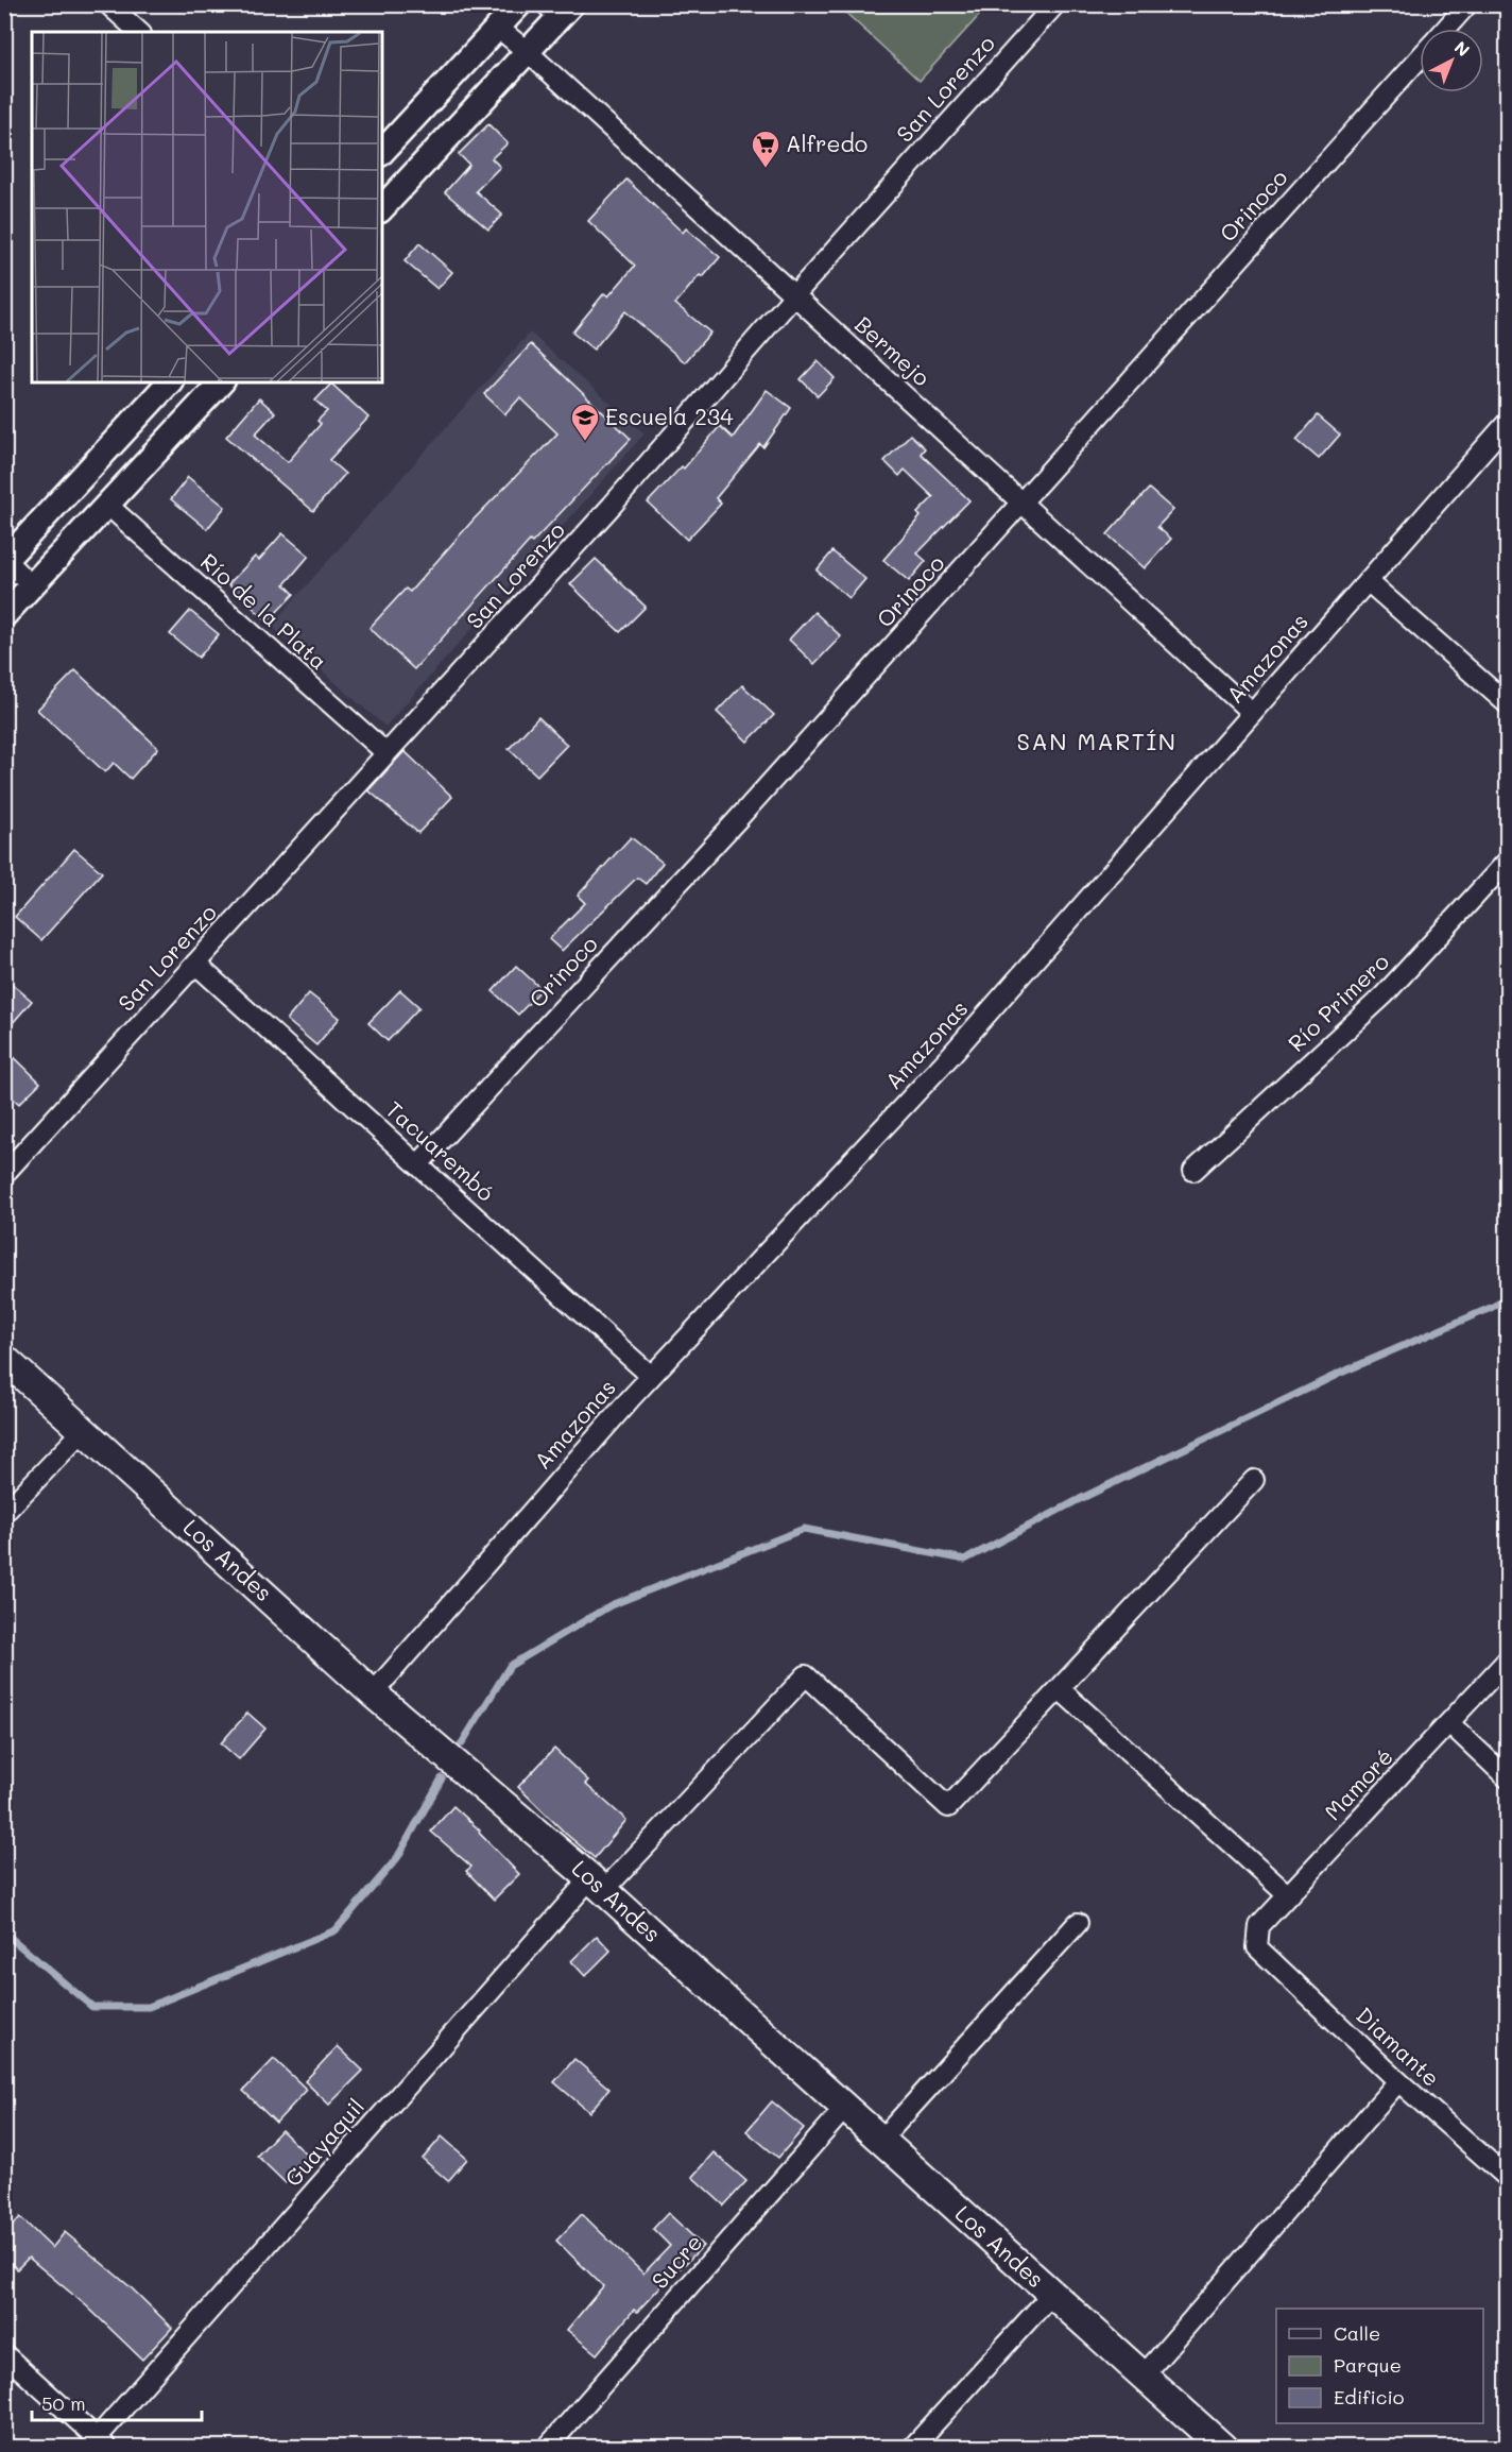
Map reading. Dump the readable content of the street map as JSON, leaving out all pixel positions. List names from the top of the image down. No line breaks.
{"streets":{"main road":["Los Andes"],"street":["San Lorenzo","Orinoco","Bermejo","Río de la Plata","Amazonas","Río Primero","Tacuarembó","Mamoré","Diamante","Guayaquil","Sucre"]},"crossings":[["San Lorenzo","Bermejo"],["San Lorenzo","Río de la Plata"],["San Lorenzo","Tacuarembó"],["Orinoco","Bermejo"],["Orinoco","Tacuarembó"],["Bermejo","Amazonas"],["Amazonas","Tacuarembó"],["Amazonas","Los Andes"],["Los Andes","Guayaquil"],["Los Andes","Sucre"],["Mamoré","Diamante"]],"districts":["SAN MARTÍN"],"places":{"supermarket":["Alfredo"],"school or university":["Escuela 234"]},"legend":["Calle","Parque","Edificio"],"scale_bar":"50 m","north":"top right"}
